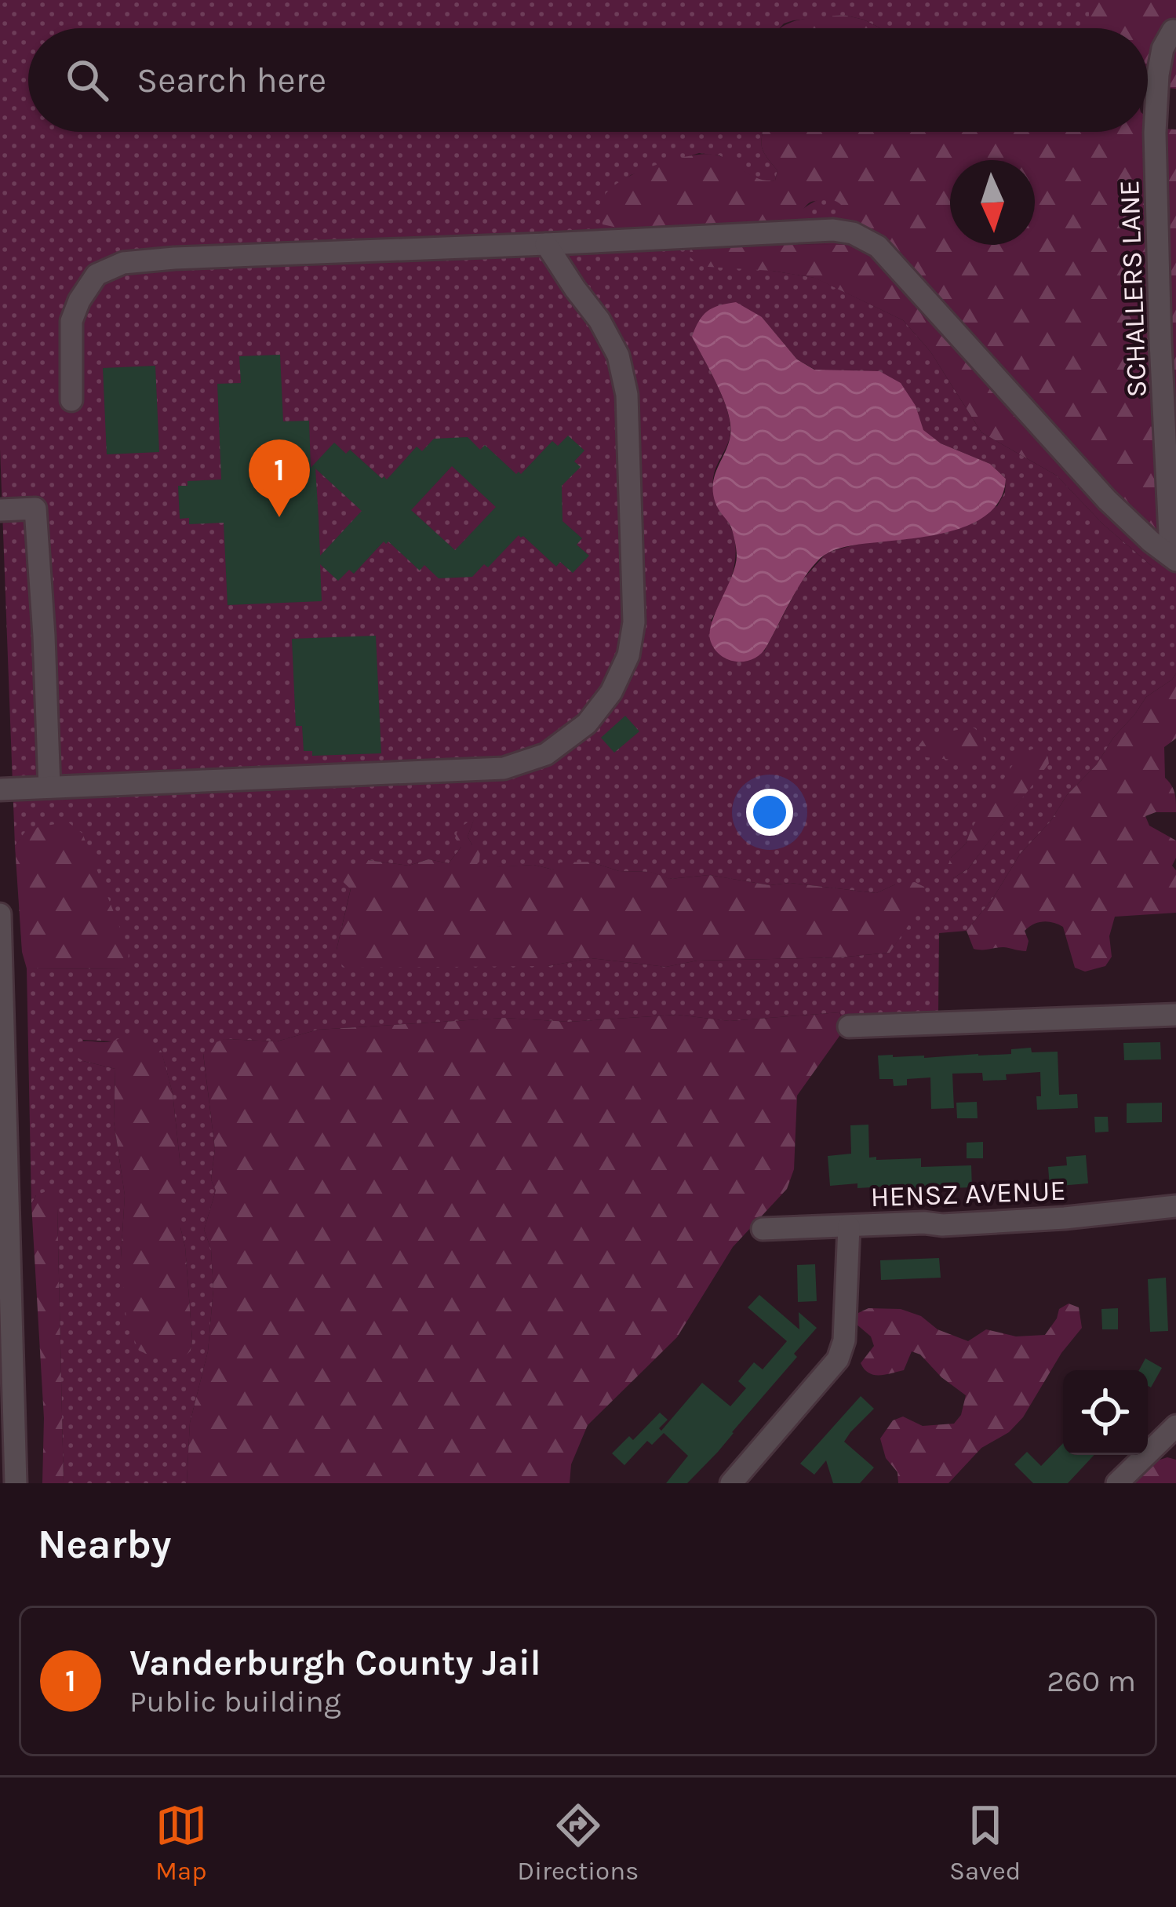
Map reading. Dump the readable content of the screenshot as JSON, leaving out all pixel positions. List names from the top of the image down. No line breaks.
{"streets":{"street":["SCHALLERS LANE","HENSZ AVENUE"]},"north":"bottom","page":{"search":"Search here","pins":"1","heading":"Nearby","list":[{"mark":"1","name":"Vanderburgh County Jail","note":"Public building","value":"260 m"}],"nav":["Map","Directions","Saved"]}}
